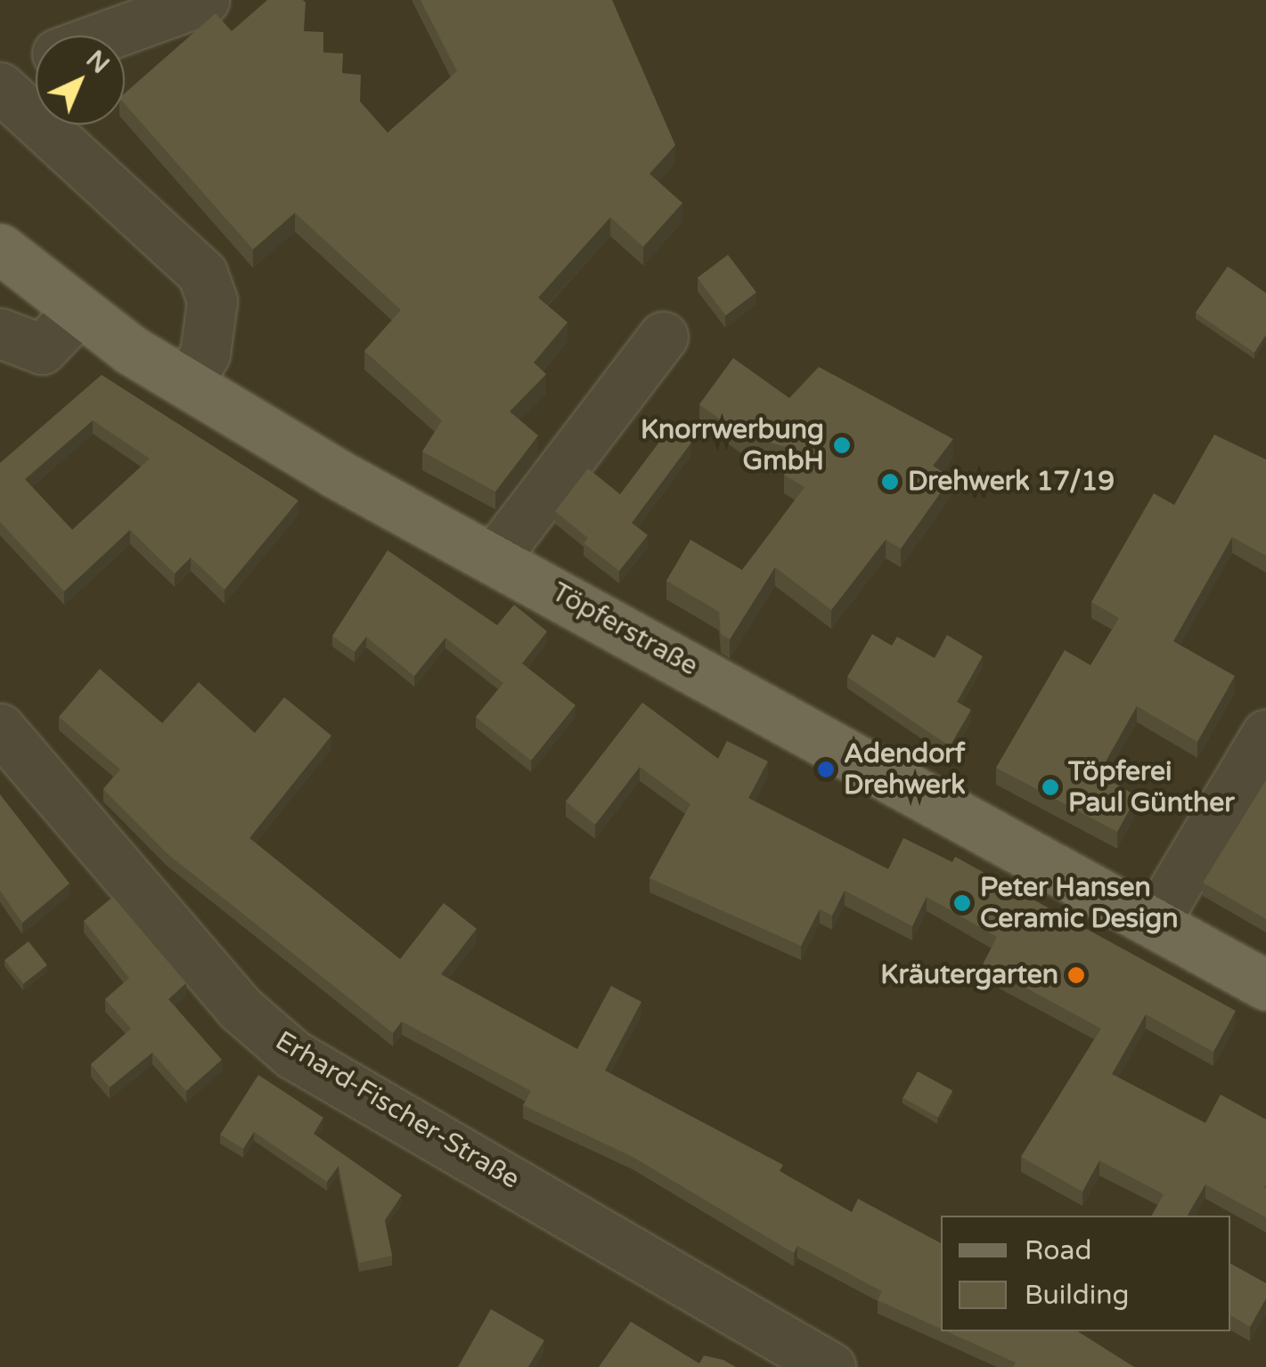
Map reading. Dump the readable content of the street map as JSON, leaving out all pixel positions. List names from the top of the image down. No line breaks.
{"streets":{"main road":["Töpferstraße"],"street":["Erhard-Fischer-Straße"]},"places":["Knorrwerbung GmbH","Drehwerk 17/19","Adendorf Drehwerk","Töpferei Paul Günther","Peter Hansen Ceramic Design","Kräutergarten"],"legend":["Road","Building"],"north":"top right"}
